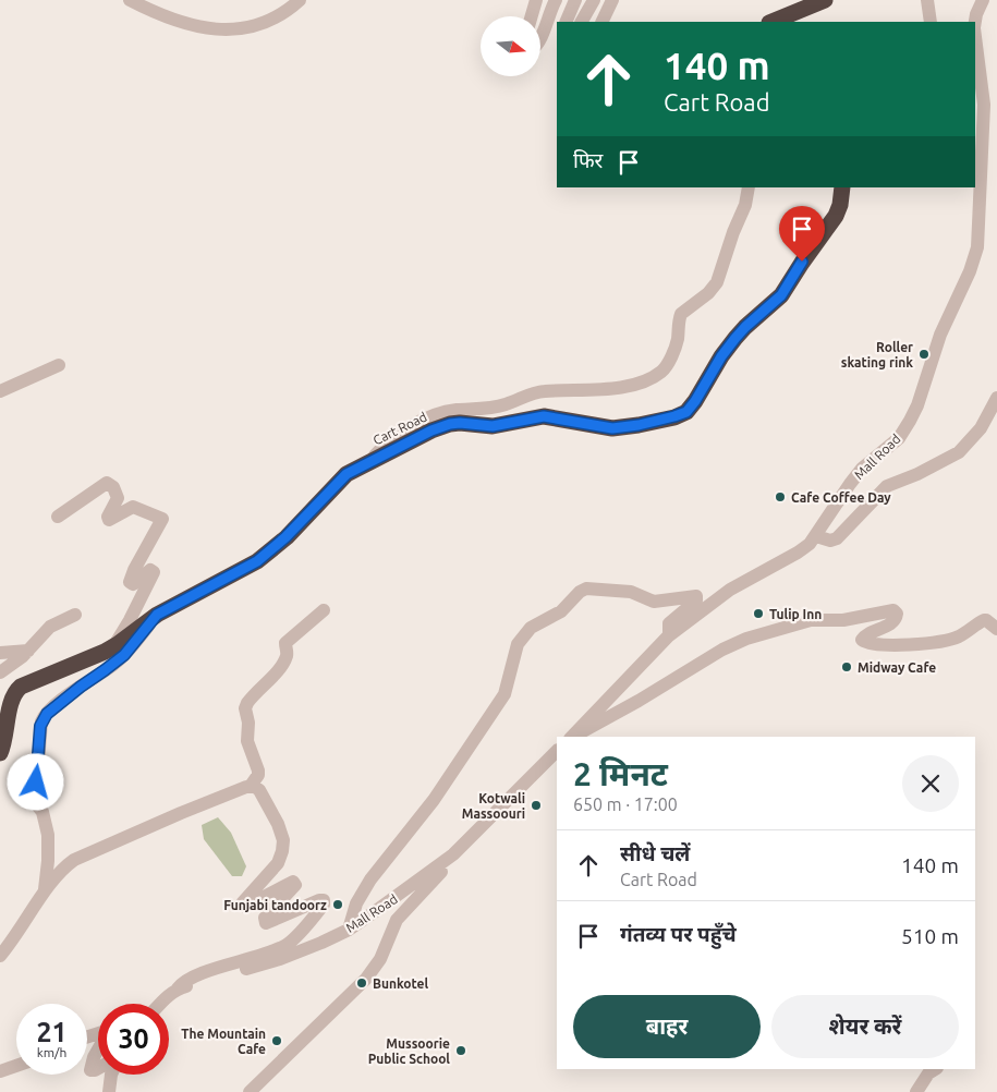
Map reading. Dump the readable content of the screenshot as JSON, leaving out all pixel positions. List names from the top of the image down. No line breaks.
{"streets":{"highway":["Cart Road"],"street":["Mall Road"]},"places":["Roller skating rink","Cafe Coffee Day","Tulip Inn","Midway Cafe","Kotwali Massoouri","Funjabi tandoorz","Bunkotel","The Mountain Cafe","Mussoorie Public School"],"north":"right","page":{"turn":["140 m","Cart Road"],"then":"फिर","heading":["2 मिनट","650 m · 17:00"],"list":[{"name":"सीधे चलें","note":"Cart Road","value":"140 m"},{"name":"गंतव्य पर पहुँचे","value":"510 m"}],"buttons":["बाहर","शेयर करें"],"speed":"21 km/h","limit":"30"}}
